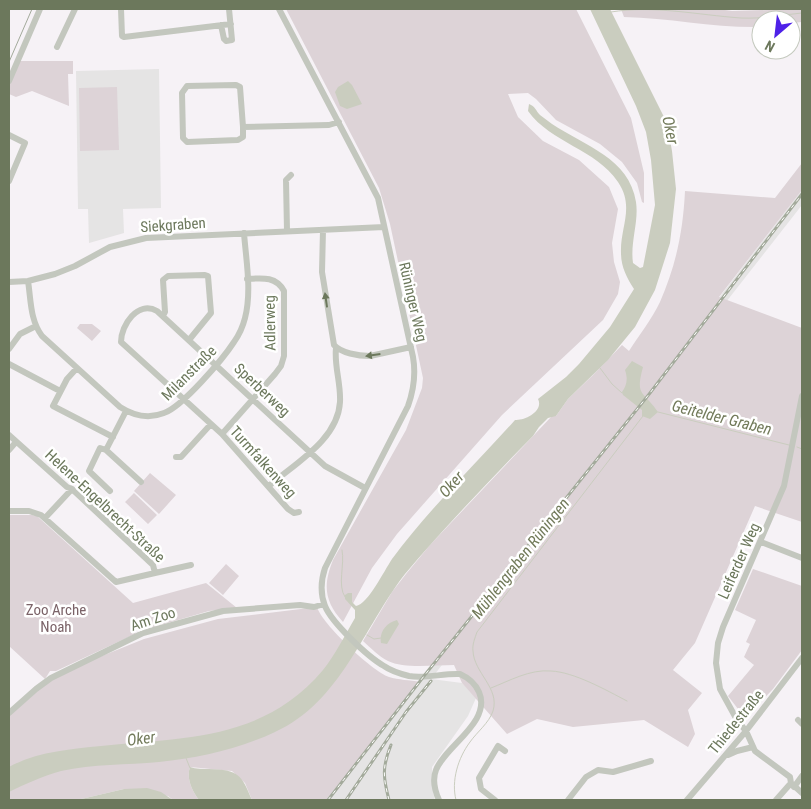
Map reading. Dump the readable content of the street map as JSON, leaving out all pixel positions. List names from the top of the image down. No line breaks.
{"streets":{"street":["Siekgraben","Rüninger Weg","Adlerweg","Milanstraße","Sperberweg","Turmfalkenweg","Helene-Engelbrecht-Straße","Leiferder Weg","Am Zoo","Thiedestraße"]},"crossings":[["Siekgraben","Rüninger Weg"],["Siekgraben","Milanstraße"],["Rüninger Weg","Sperberweg"],["Rüninger Weg","Am Zoo"],["Adlerweg","Milanstraße"],["Adlerweg","Sperberweg"],["Adlerweg","Turmfalkenweg"],["Milanstraße","Sperberweg"],["Milanstraße","Turmfalkenweg"],["Sperberweg","Turmfalkenweg"],["Leiferder Weg","Thiedestraße"]],"water":["Oker","Geitelder Graben","Mühlengraben Rüningen"],"parks":["Zoo Arche Noah"],"north":"bottom left"}
